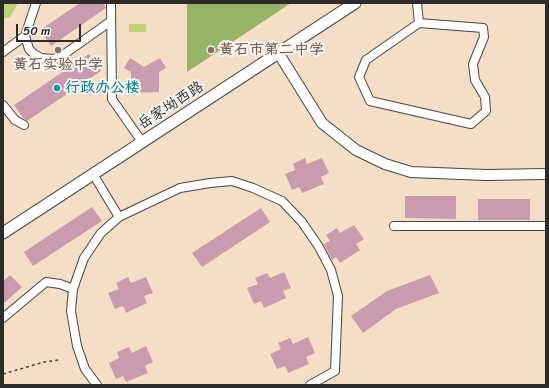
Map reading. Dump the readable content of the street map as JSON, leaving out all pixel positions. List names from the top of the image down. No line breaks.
{"streets":{"main road":["岳家坳西路"]},"places":["黄石实验中学","黄石市第二中学","行政办公楼"],"scale_bar":"50 m"}
